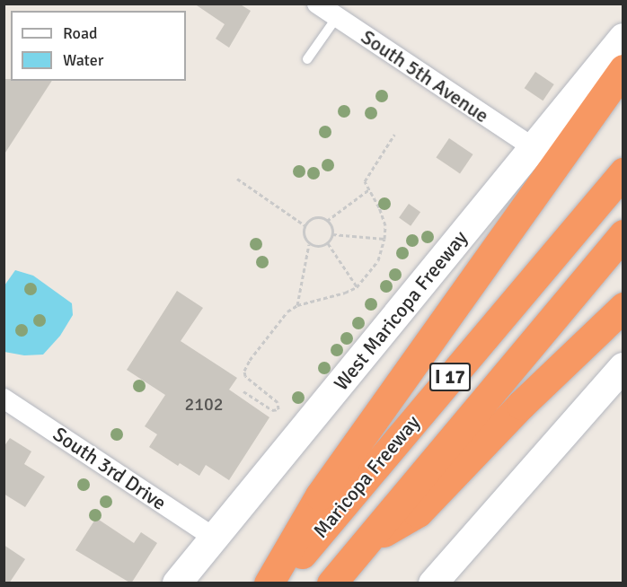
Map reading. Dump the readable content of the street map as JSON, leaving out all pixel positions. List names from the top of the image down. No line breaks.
{"streets":{"highway":["I 17","Maricopa Freeway"],"main road":["West Maricopa Freeway"],"street":["South 5th Avenue","South 3rd Drive"]},"crossings":[["South 5th Avenue","West Maricopa Freeway"],["West Maricopa Freeway","South 3rd Drive"]],"house_numbers":["2102"],"legend":["Road","Water"]}
